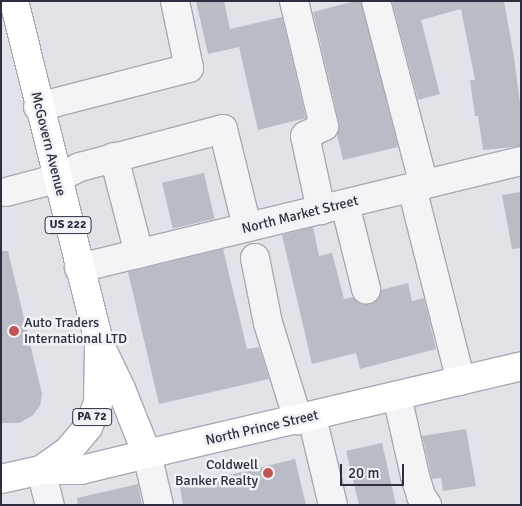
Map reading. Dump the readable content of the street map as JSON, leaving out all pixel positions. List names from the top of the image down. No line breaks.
{"streets":{"main road":["McGovern Avenue","US 222","PA 72","North Prince Street"],"street":["North Market Street"]},"crossings":[["McGovern Avenue","North Market Street"],["McGovern Avenue","PA 72"],["McGovern Avenue","North Prince Street"],["PA 72","North Prince Street"]],"places":["Auto Traders International LTD","Coldwell Banker Realty"],"scale_bar":"20 m"}
